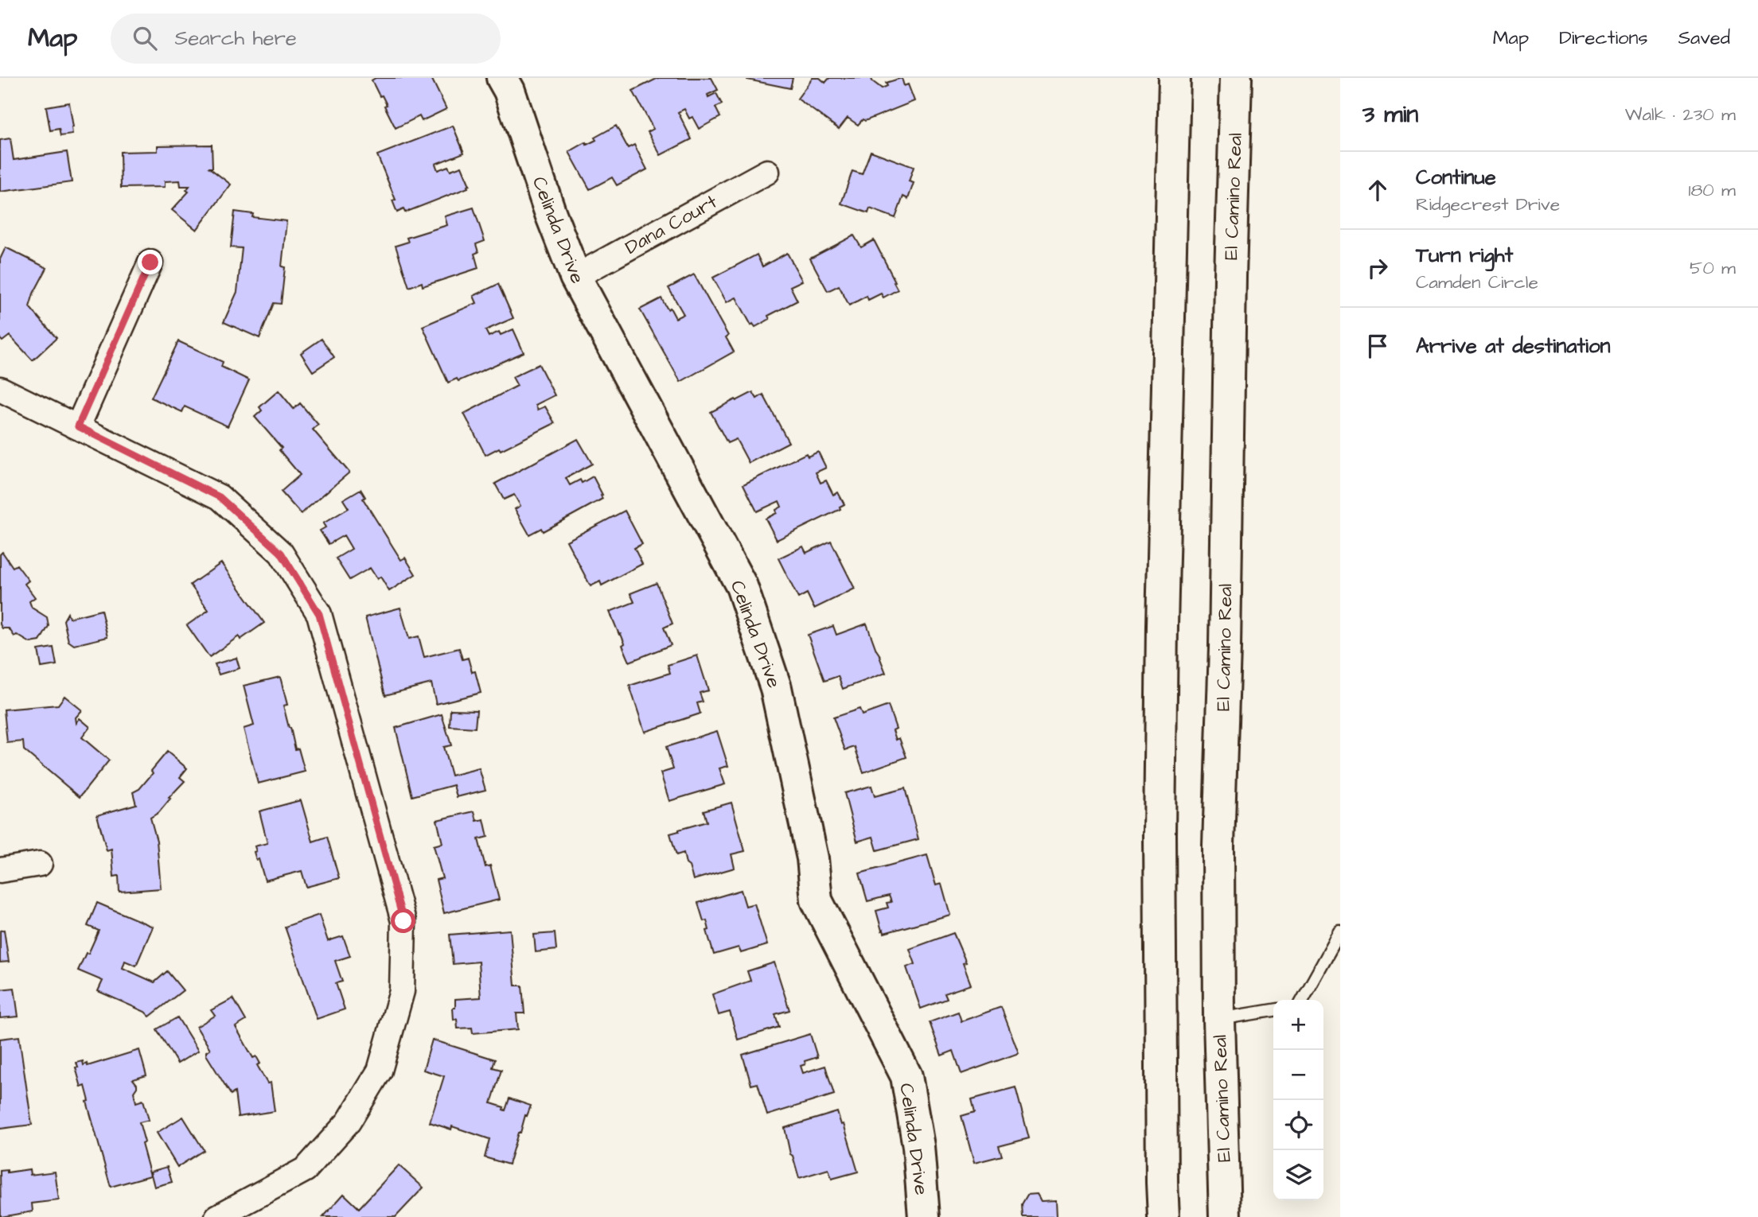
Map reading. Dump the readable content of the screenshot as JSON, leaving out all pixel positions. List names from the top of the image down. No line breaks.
{"streets":{"main road":["El Camino Real","Celinda Drive"],"street":["Dana Court"]},"crossings":[["Dana Court","Celinda Drive"]],"page":{"header":"Map","search":"Search here","nav":["Map","Directions","Saved"],"heading":["3 min","Walk · 230 m"],"list":[["Continue","Ridgecrest Drive","180 m"],["Turn right","Camden Circle","50 m"],"Arrive at destination"],"map_buttons":["+","−"]}}
